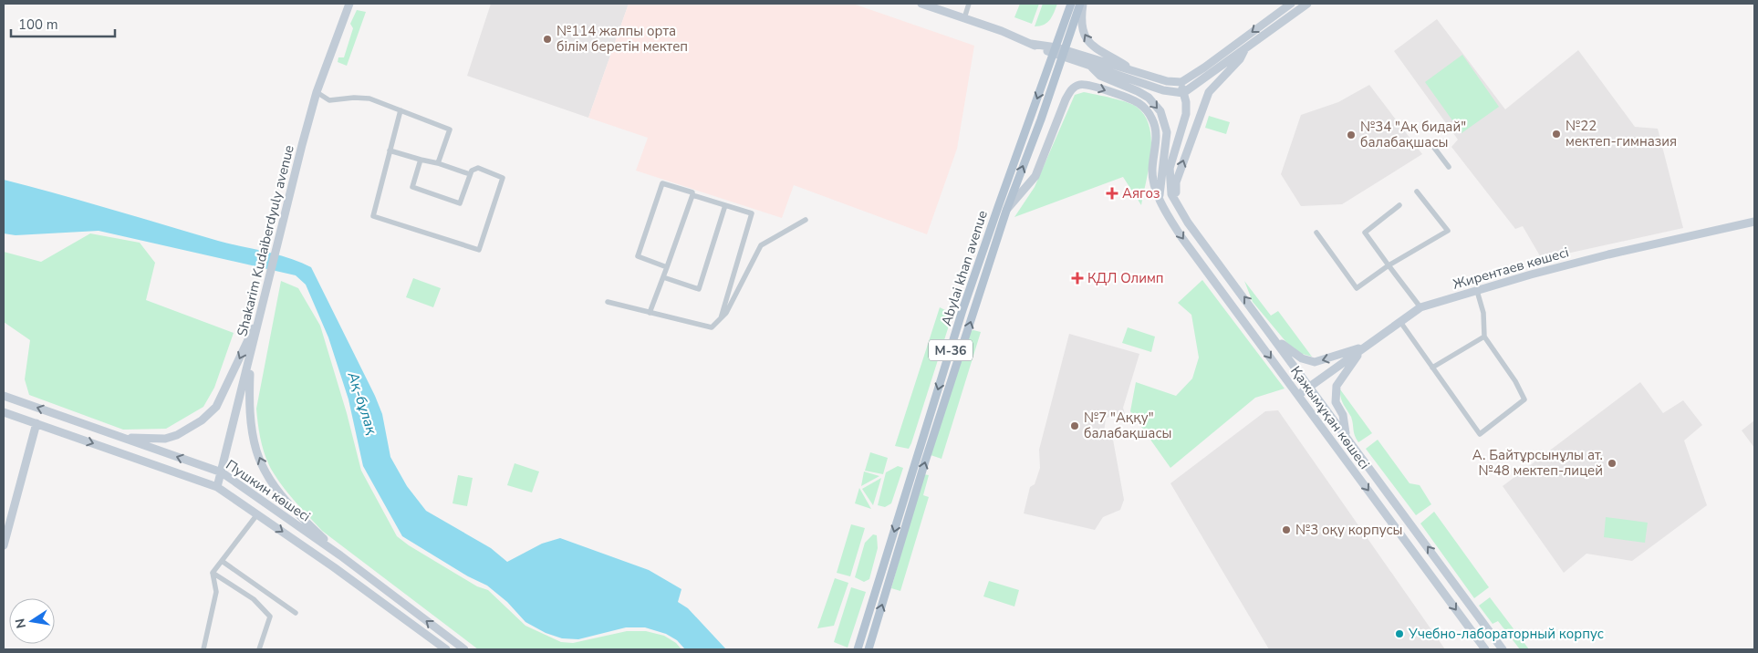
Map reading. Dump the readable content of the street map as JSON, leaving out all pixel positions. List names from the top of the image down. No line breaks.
{"streets":{"main road":["Shakarim Kudaiberdyuly avenue","Abylai khan avenue","Жирентаев көшесі","M-36","Қажымұқан көшесі","Пушкин көшесі"]},"crossings":[["Shakarim Kudaiberdyuly avenue","Пушкин көшесі"],["Abylai khan avenue","Қажымұқан көшесі"],["Жирентаев көшесі","Қажымұқан көшесі"]],"water":["Ақ-бұлақ"],"places":{"other":["№114 жалпы орта білім беретін мектеп","№22 мектеп-гимназия","№34 \"Ақ бидай\" балабақшасы","№7 \"Аққу\" балабақшасы","А. Байтұрсынұлы ат. №48 мектеп-лицей","№3 оқу корпусы","Учебно-лабораторный корпус"],"health":["Аягоз","КДЛ Олимп"]},"scale_bar":"100 m","north":"left"}
